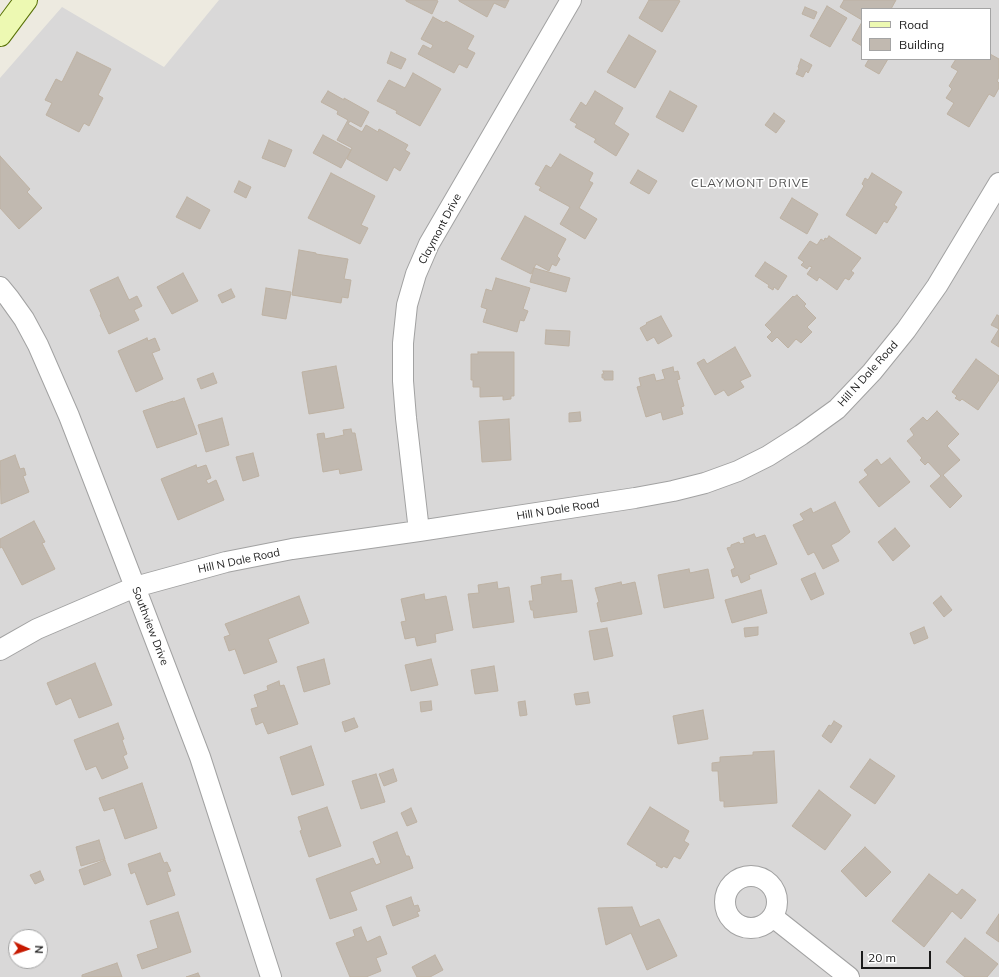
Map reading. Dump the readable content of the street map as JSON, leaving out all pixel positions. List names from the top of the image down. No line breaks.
{"streets":{"street":["Claymont Drive","Hill N Dale Road","Southview Drive"]},"crossings":[["Claymont Drive","Hill N Dale Road"],["Hill N Dale Road","Southview Drive"]],"districts":["CLAYMONT DRIVE"],"legend":["Road","Building"],"scale_bar":"20 m","north":"right"}
